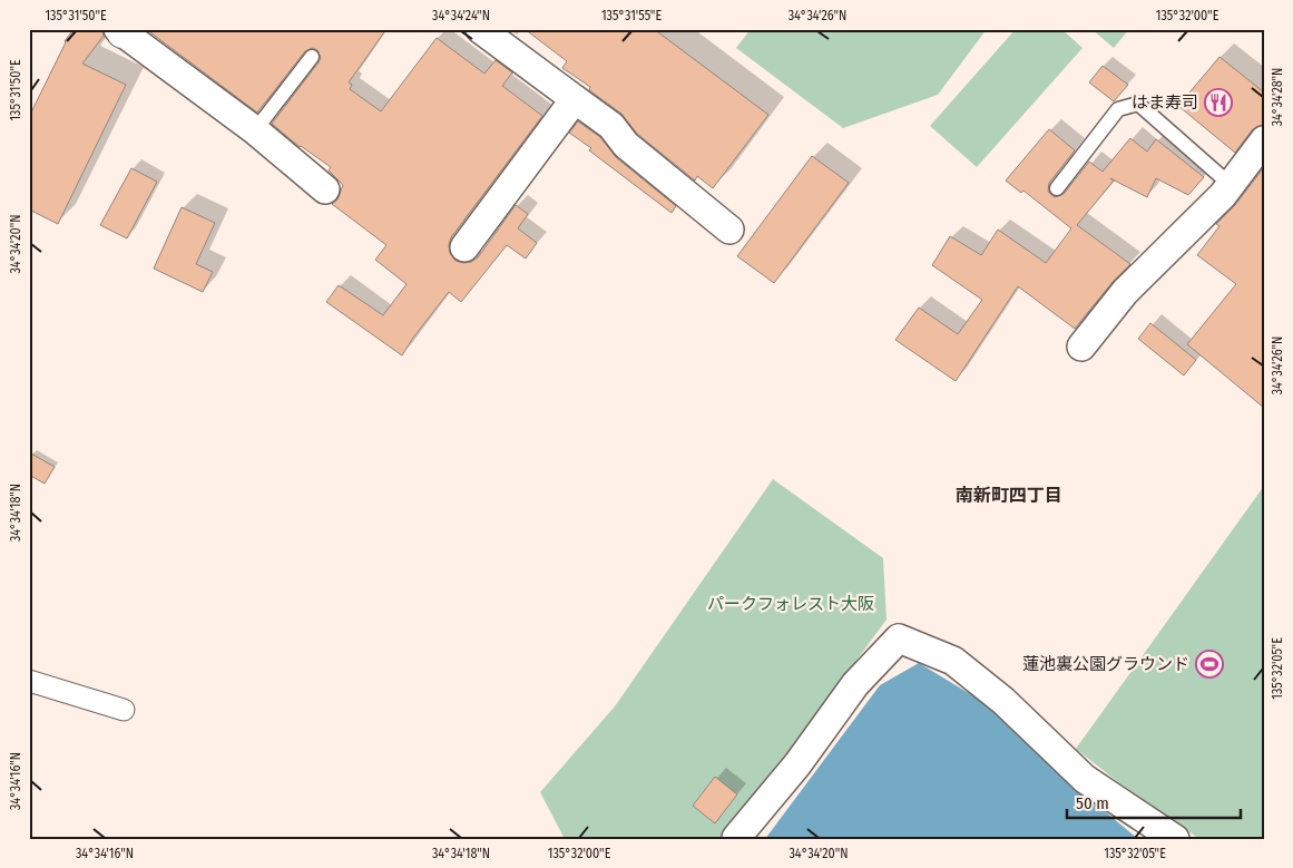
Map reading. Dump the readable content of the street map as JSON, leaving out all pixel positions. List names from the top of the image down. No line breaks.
{"districts":["南新町四丁目"],"parks":["パークフォレスト大阪"],"places":{"restaurant":["はま寿司"],"sports":["蓮池裏公園グラウンド"]},"scale_bar":"50 m","coordinates":["135°31'50\"E","34°34'24\"N","135°31'55\"E","34°34'26\"N","135°32'00\"E","34°34'28\"N","34°34'20\"N","34°34'18\"N","135°32'05\"E","34°34'16\"N"]}
